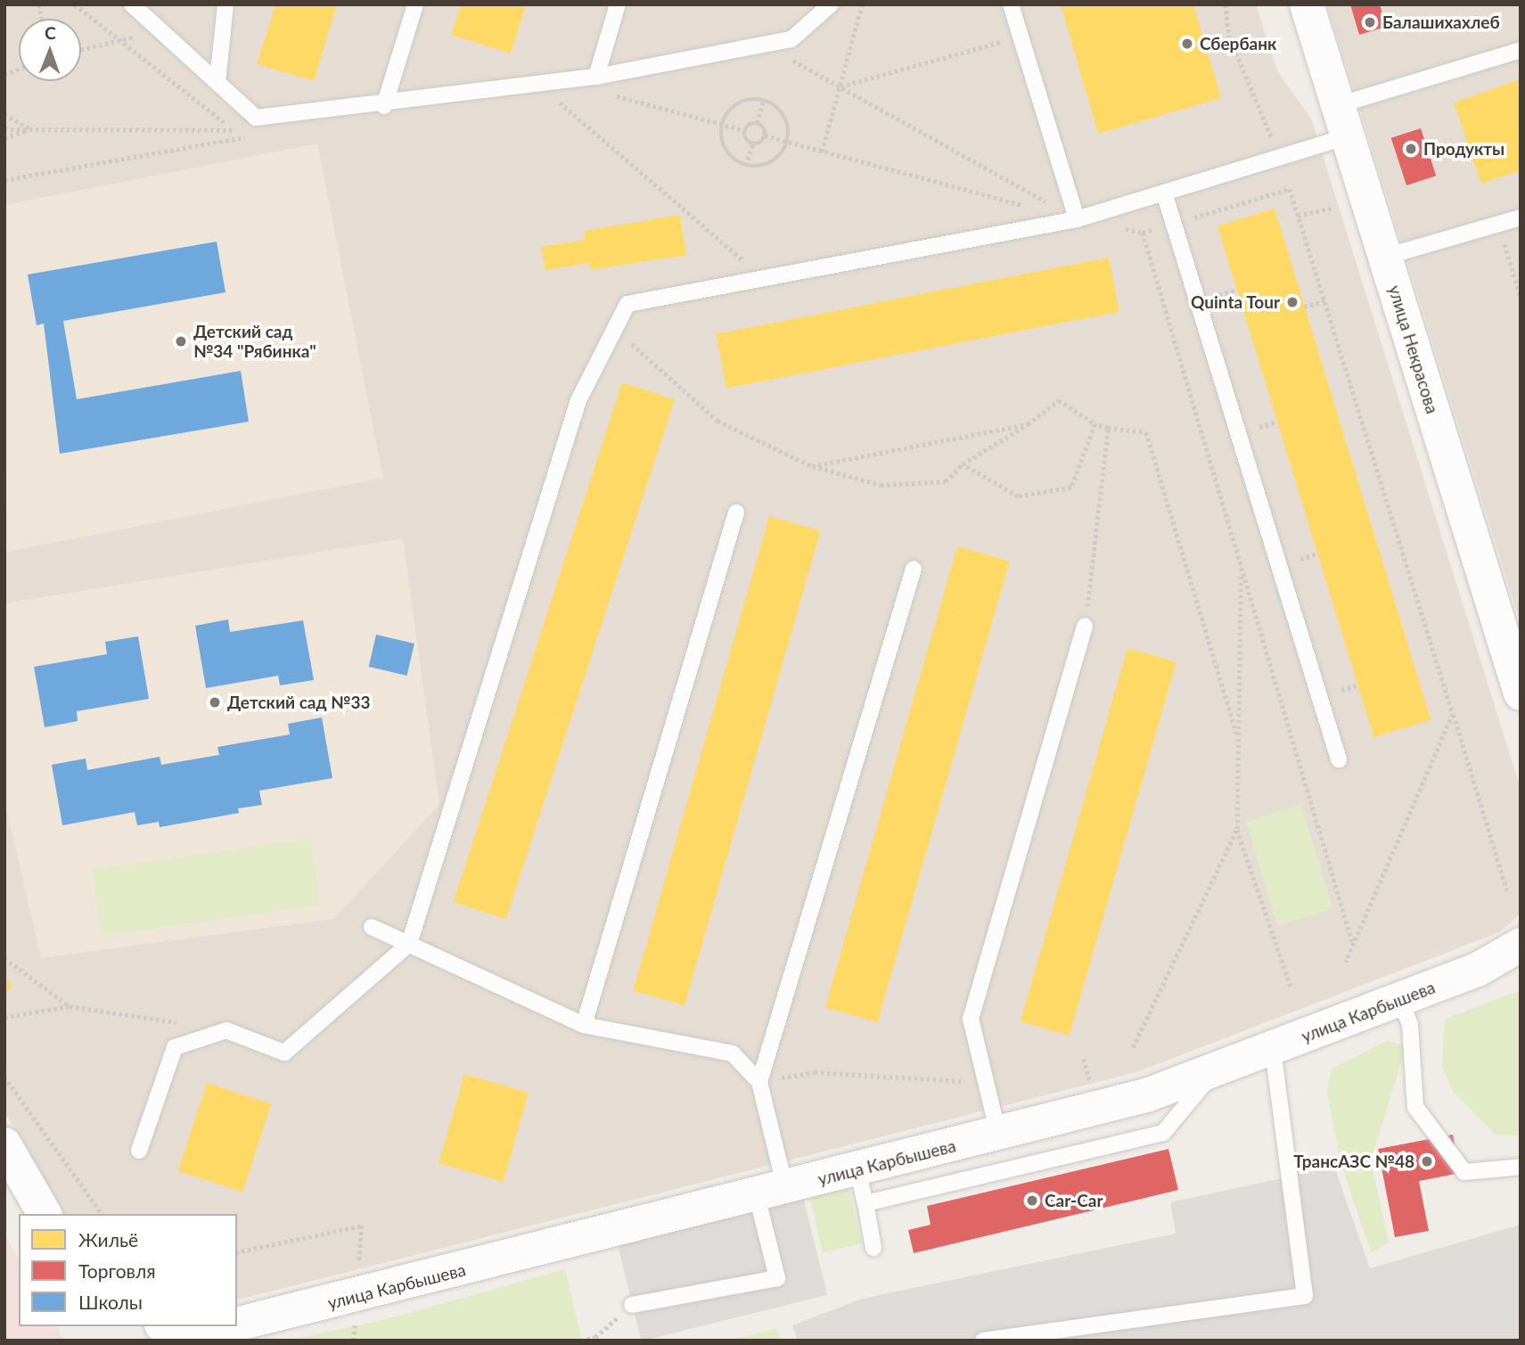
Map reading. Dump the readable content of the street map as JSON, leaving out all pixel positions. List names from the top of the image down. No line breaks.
{"streets":{"street":["улица Некрасова","улица Карбышева"]},"places":["Балашихахлеб","Сбербанк","Продукты","Quinta Tour","Детский сад №34 \"Рябинка\"","Детский сад №33","ТрансАЗС №48","Car-Car"],"legend":["Жильё","Торговля","Школы"],"north":"top"}
